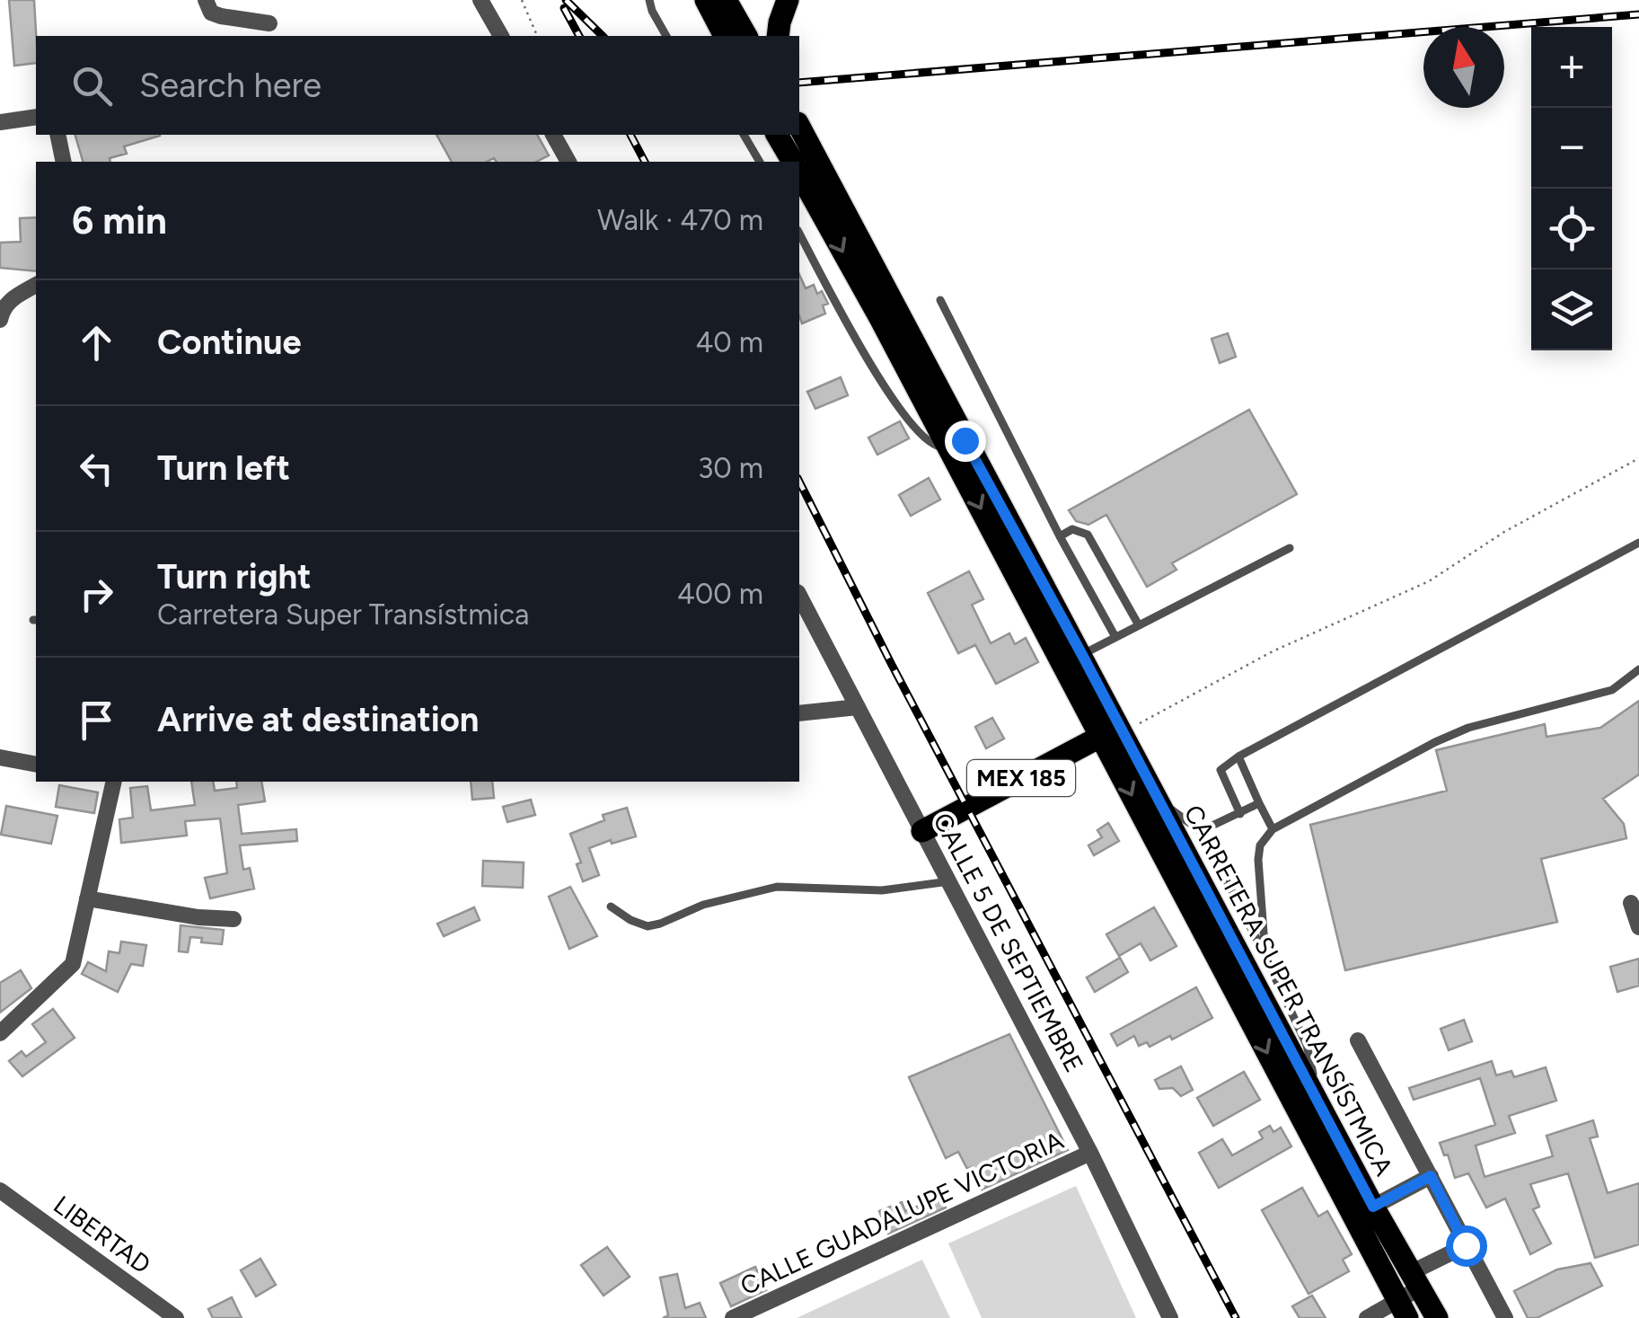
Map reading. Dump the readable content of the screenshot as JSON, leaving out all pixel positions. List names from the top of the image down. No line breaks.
{"streets":{"main road":["MEX 185","CARRETERA SUPER TRANSÍSTMICA"],"street":["CALLE 5 DE SEPTIEMBRE","CALLE GUADALUPE VICTORIA","LIBERTAD"]},"crossings":[["MEX 185","CALLE 5 DE SEPTIEMBRE"],["MEX 185","CARRETERA SUPER TRANSÍSTMICA"],["CALLE 5 DE SEPTIEMBRE","CALLE GUADALUPE VICTORIA"]],"north":"top","page":{"map_buttons":["+","−"],"search":"Search here","heading":["6 min","Walk · 470 m"],"list":[["Continue","40 m"],["Turn left","30 m"],["Turn right","Carretera Super Transístmica","400 m"],"Arrive at destination"]}}
